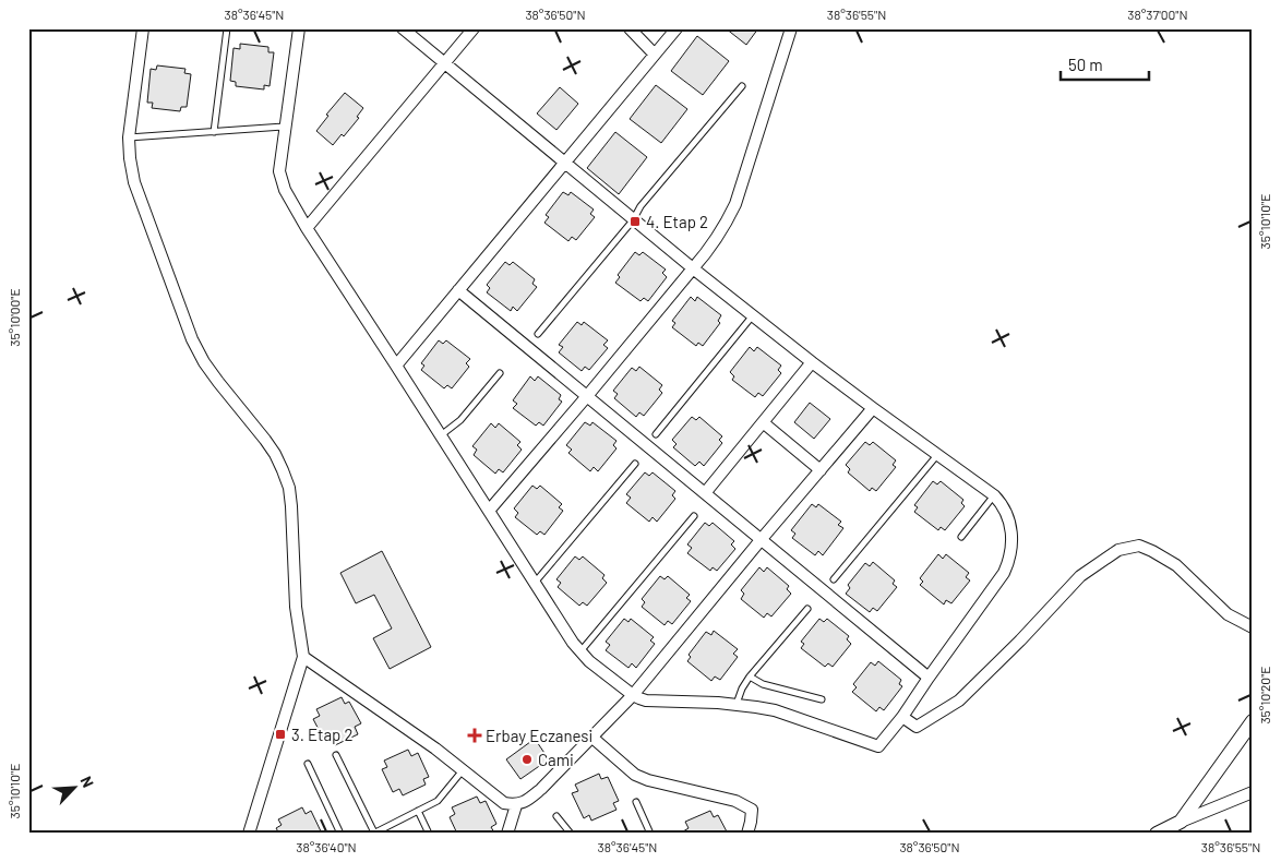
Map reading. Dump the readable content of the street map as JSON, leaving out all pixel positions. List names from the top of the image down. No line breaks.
{"places":{"transit":["4. Etap 2","3. Etap 2"],"health":["Erbay Eczanesi"],"other":["Cami"]},"scale_bar":"50 m","north":"top right","coordinates":["38°36'45\"N","38°36'50\"N","38°36'55\"N","38°37'00\"N","35°10'10\"E","35°10'00\"E","35°10'20\"E","38°36'40\"N"]}
